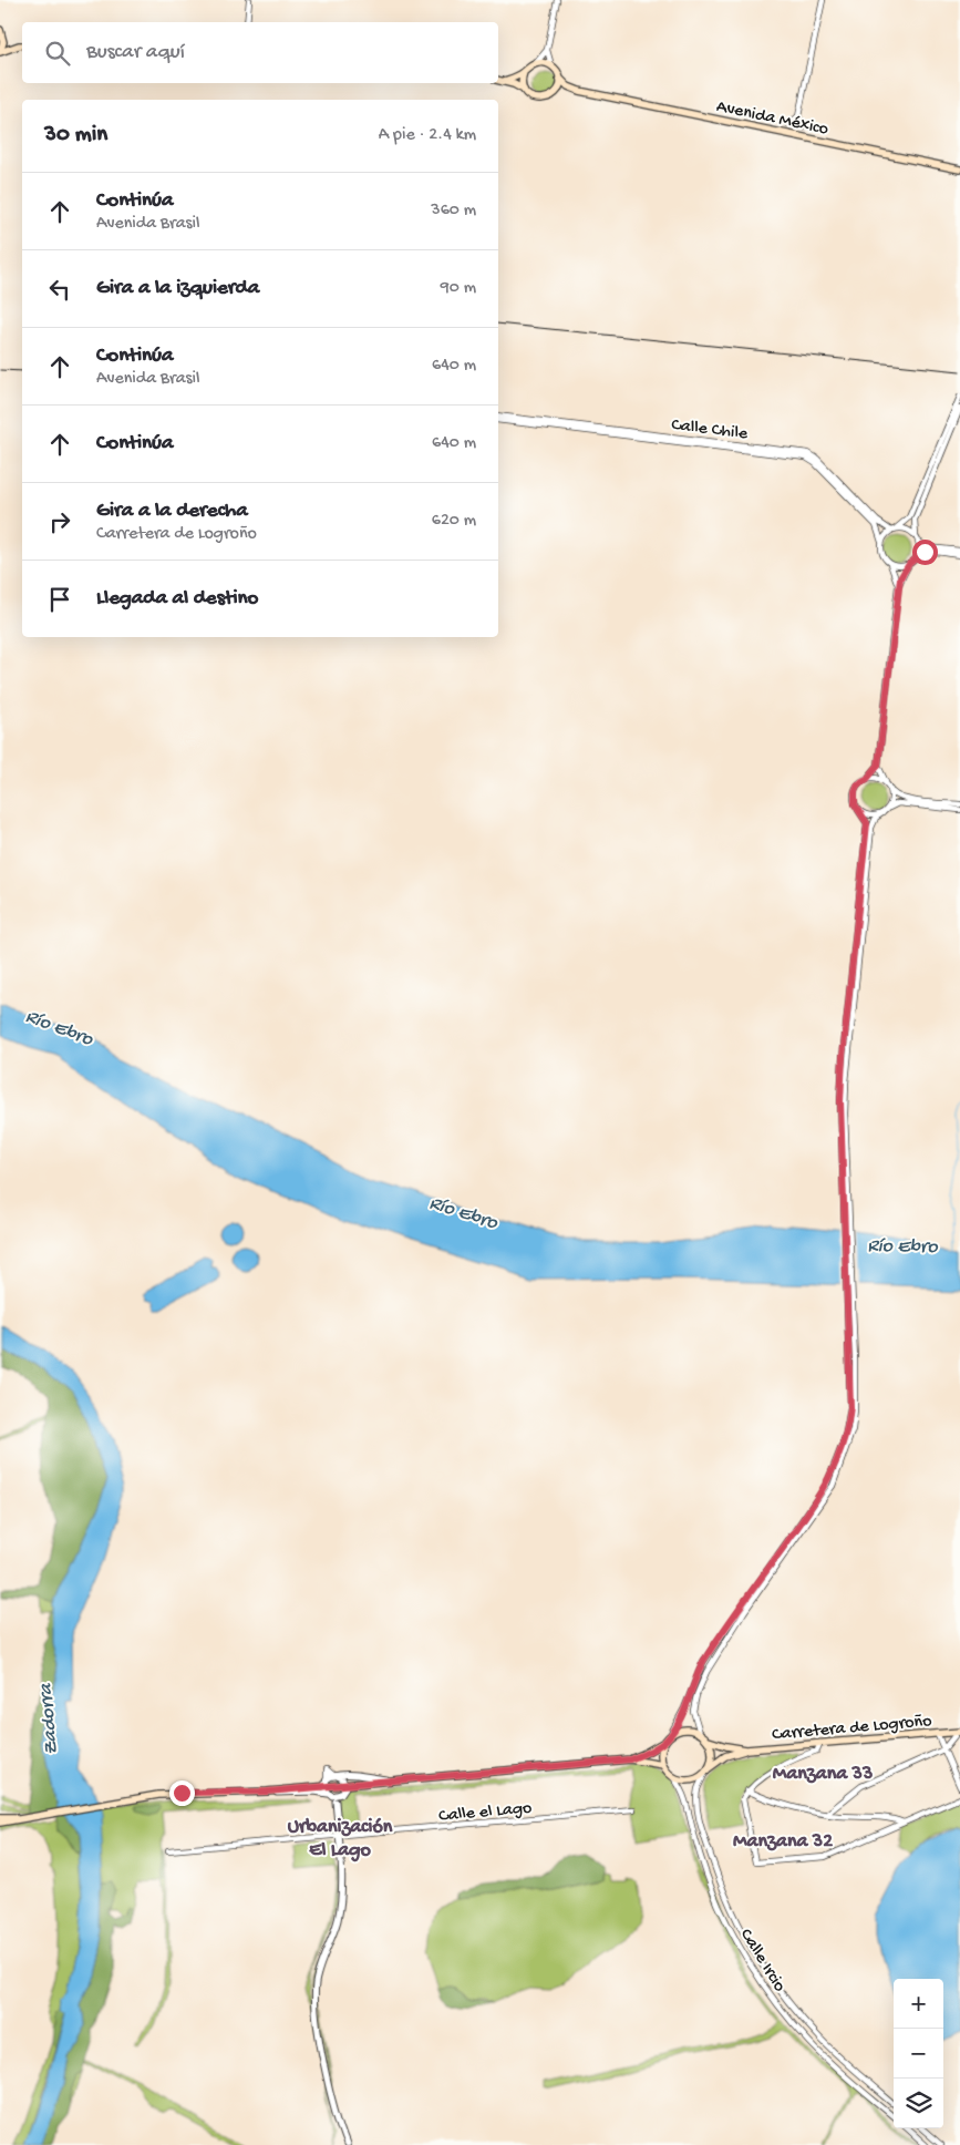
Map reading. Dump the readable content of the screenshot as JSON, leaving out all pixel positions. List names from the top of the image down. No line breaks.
{"streets":{"main road":["Avenida México","Carretera de Logroño"],"street":["Calle Chile","Calle el Lago","Calle Ircio"]},"crossings":[["Carretera de Logroño","Calle Ircio"]],"districts":["Manzana 33","Urbanización El Lago","Manzana 32"],"water":["Río Ebro","Zadorra"],"page":{"search":"Buscar aquí","heading":["30 min","A pie · 2.4 km"],"list":[["Continúa","Avenida Brasil","360 m"],["Gira a la izquierda","90 m"],["Continúa","Avenida Brasil","640 m"],["Continúa","640 m"],["Gira a la derecha","Carretera de Logroño","620 m"],"Llegada al destino"],"map_buttons":["+","−"]}}
